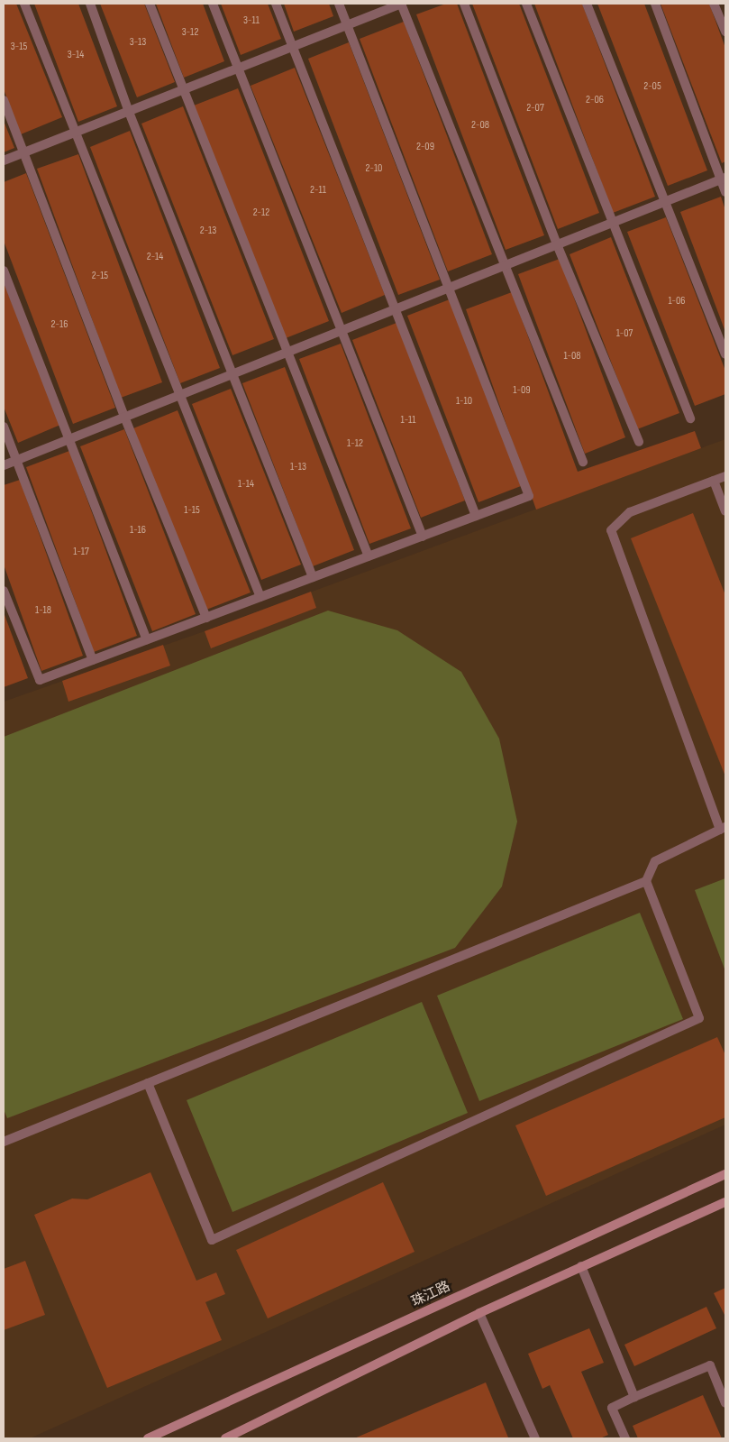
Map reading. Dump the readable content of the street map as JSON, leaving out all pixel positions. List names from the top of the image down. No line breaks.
{"streets":{"main road":["珠江路"]},"house_numbers":["3-11","3-12","3-13","3-15","3-14","2-05","2-06","2-07","2-08","2-09","2-10","2-11","2-12","2-13","2-14","2-15","1-06","2-16","1-07","1-08","1-09","1-10","1-11","1-12","1-13","1-14","1-15","1-16","1-17","1-18"]}
